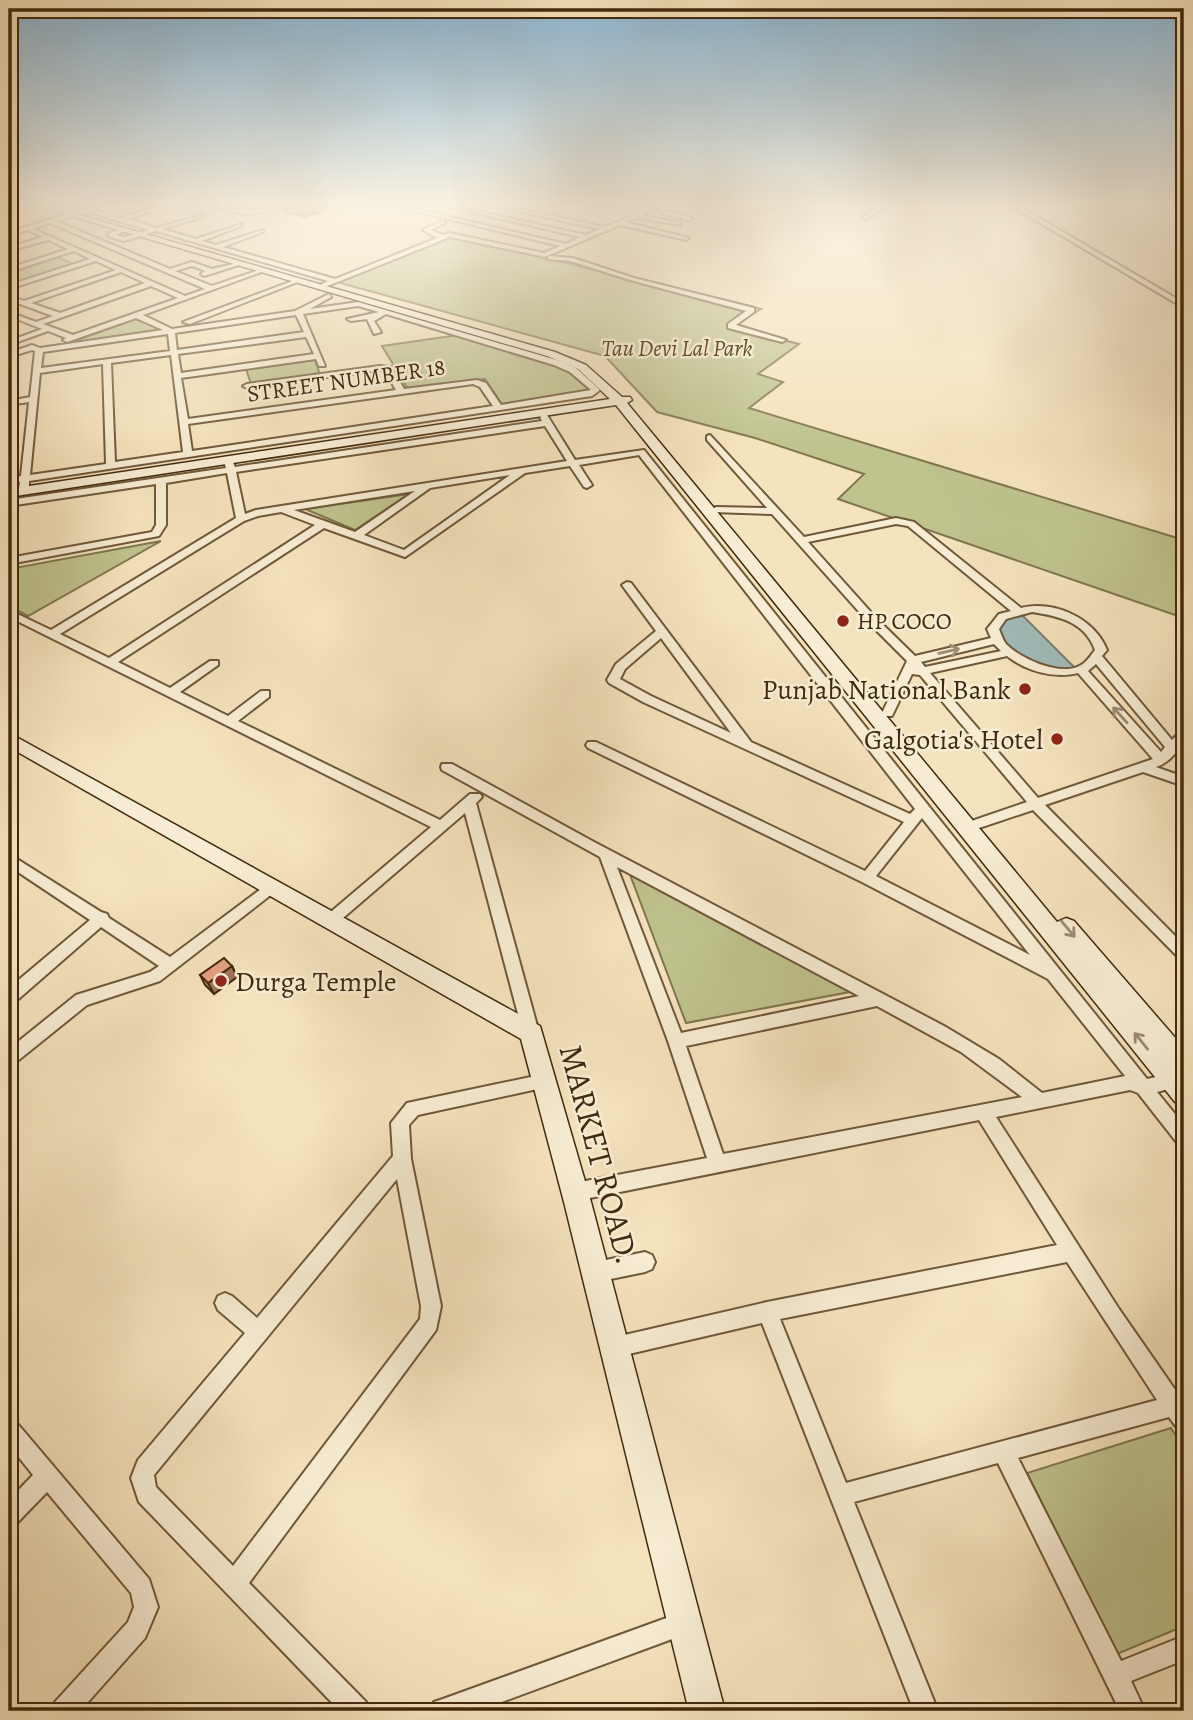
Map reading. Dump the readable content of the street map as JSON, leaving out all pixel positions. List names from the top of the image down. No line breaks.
{"streets":{"street":["STREET NUMBER 18","MARKET ROAD."]},"parks":["Tau Devi Lal Park"],"places":["HP COCO","Punjab National Bank","Galgotia's Hotel","Durga Temple"]}
